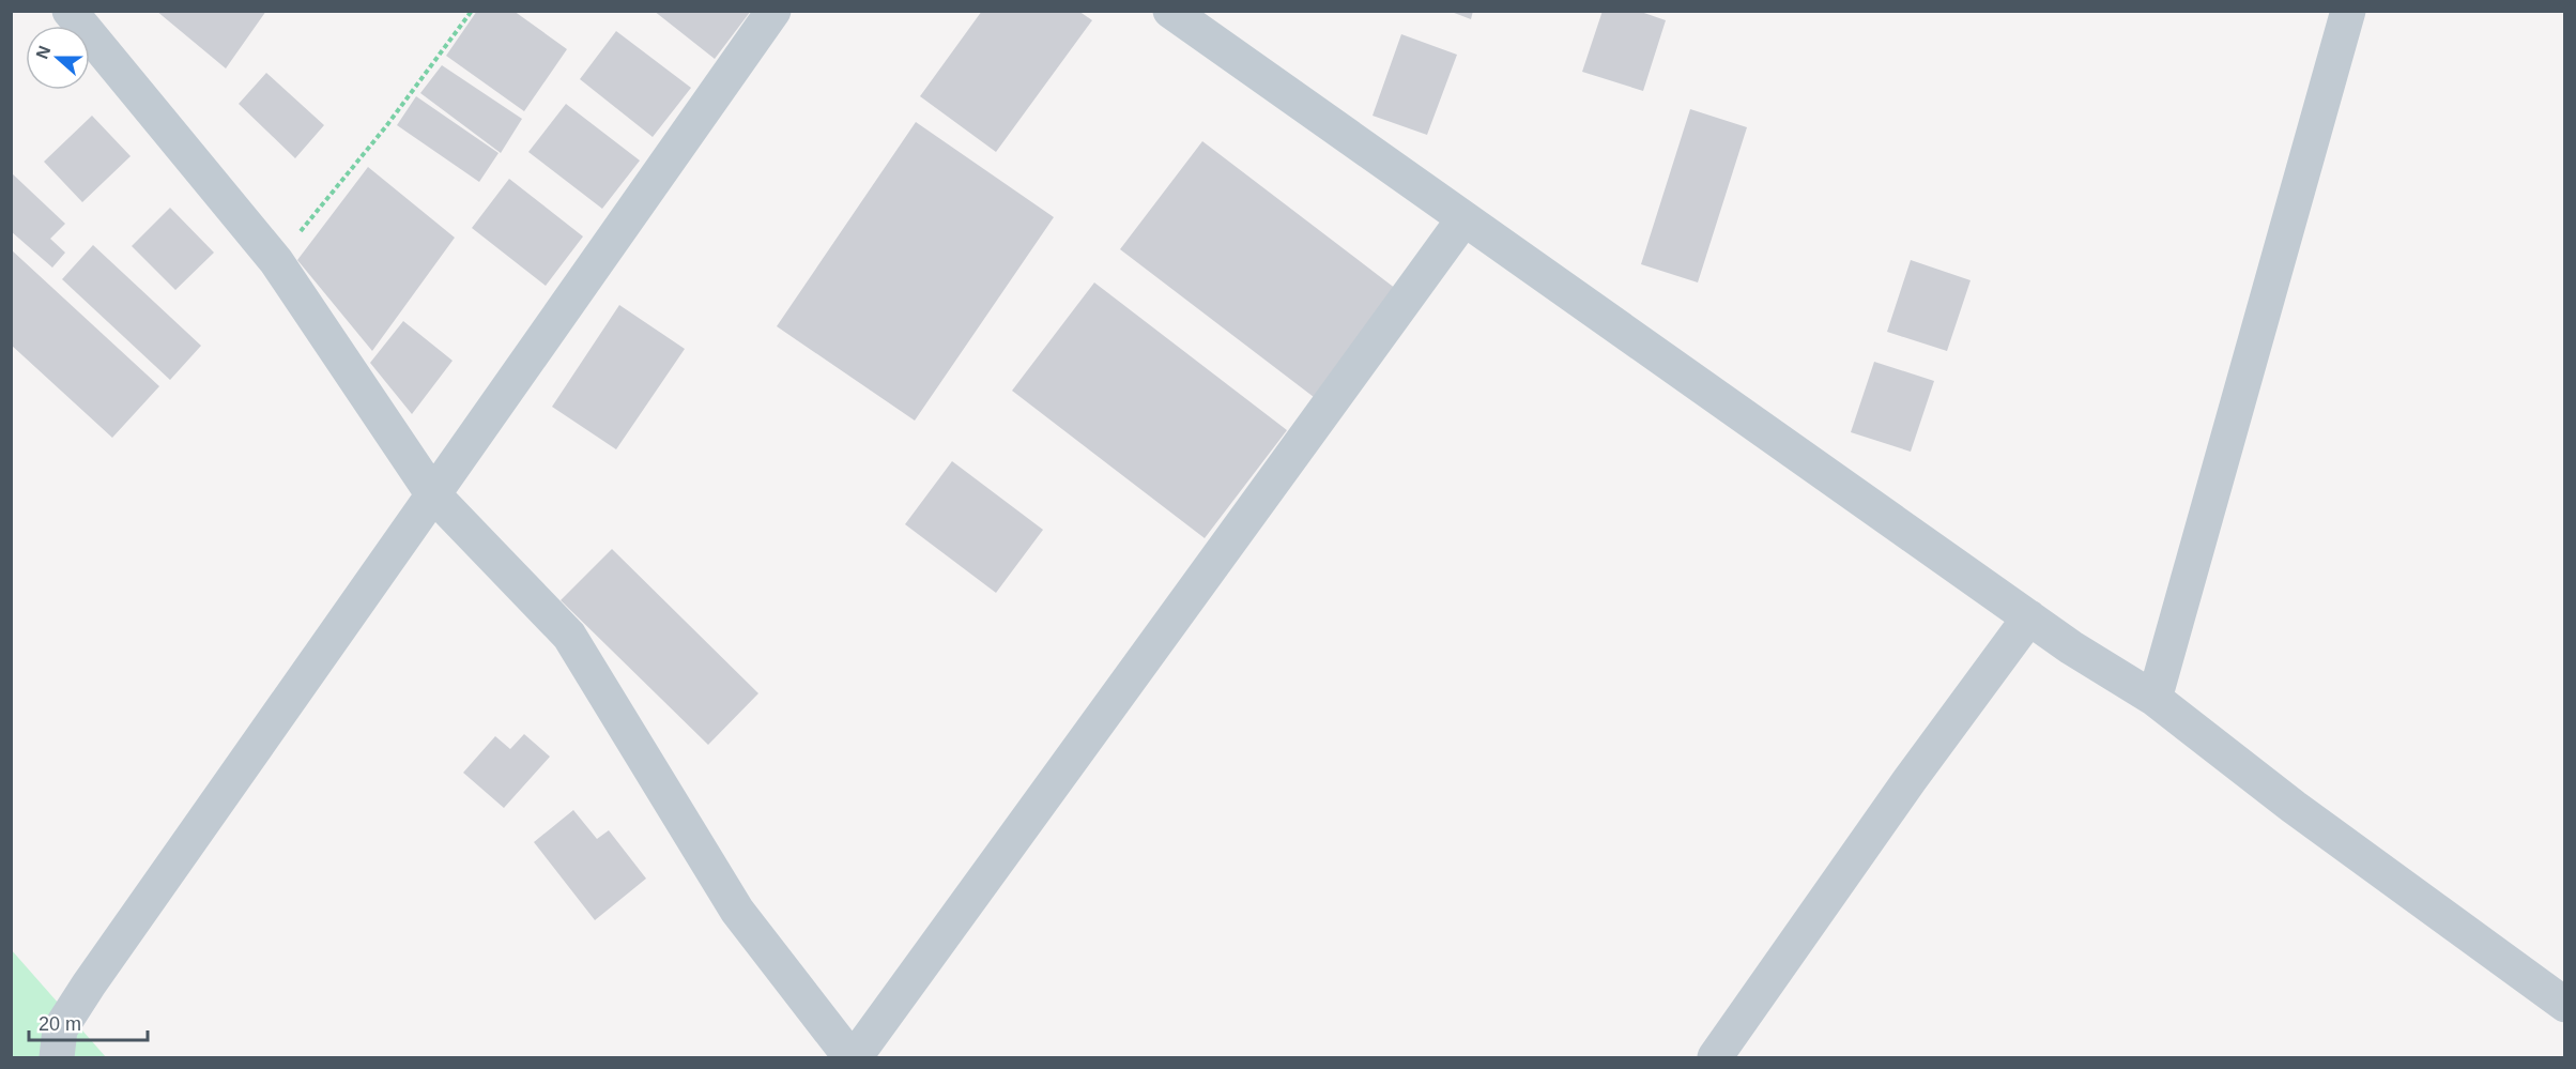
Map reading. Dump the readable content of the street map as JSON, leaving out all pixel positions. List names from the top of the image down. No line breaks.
{"scale_bar":"20 m","north":"left"}
